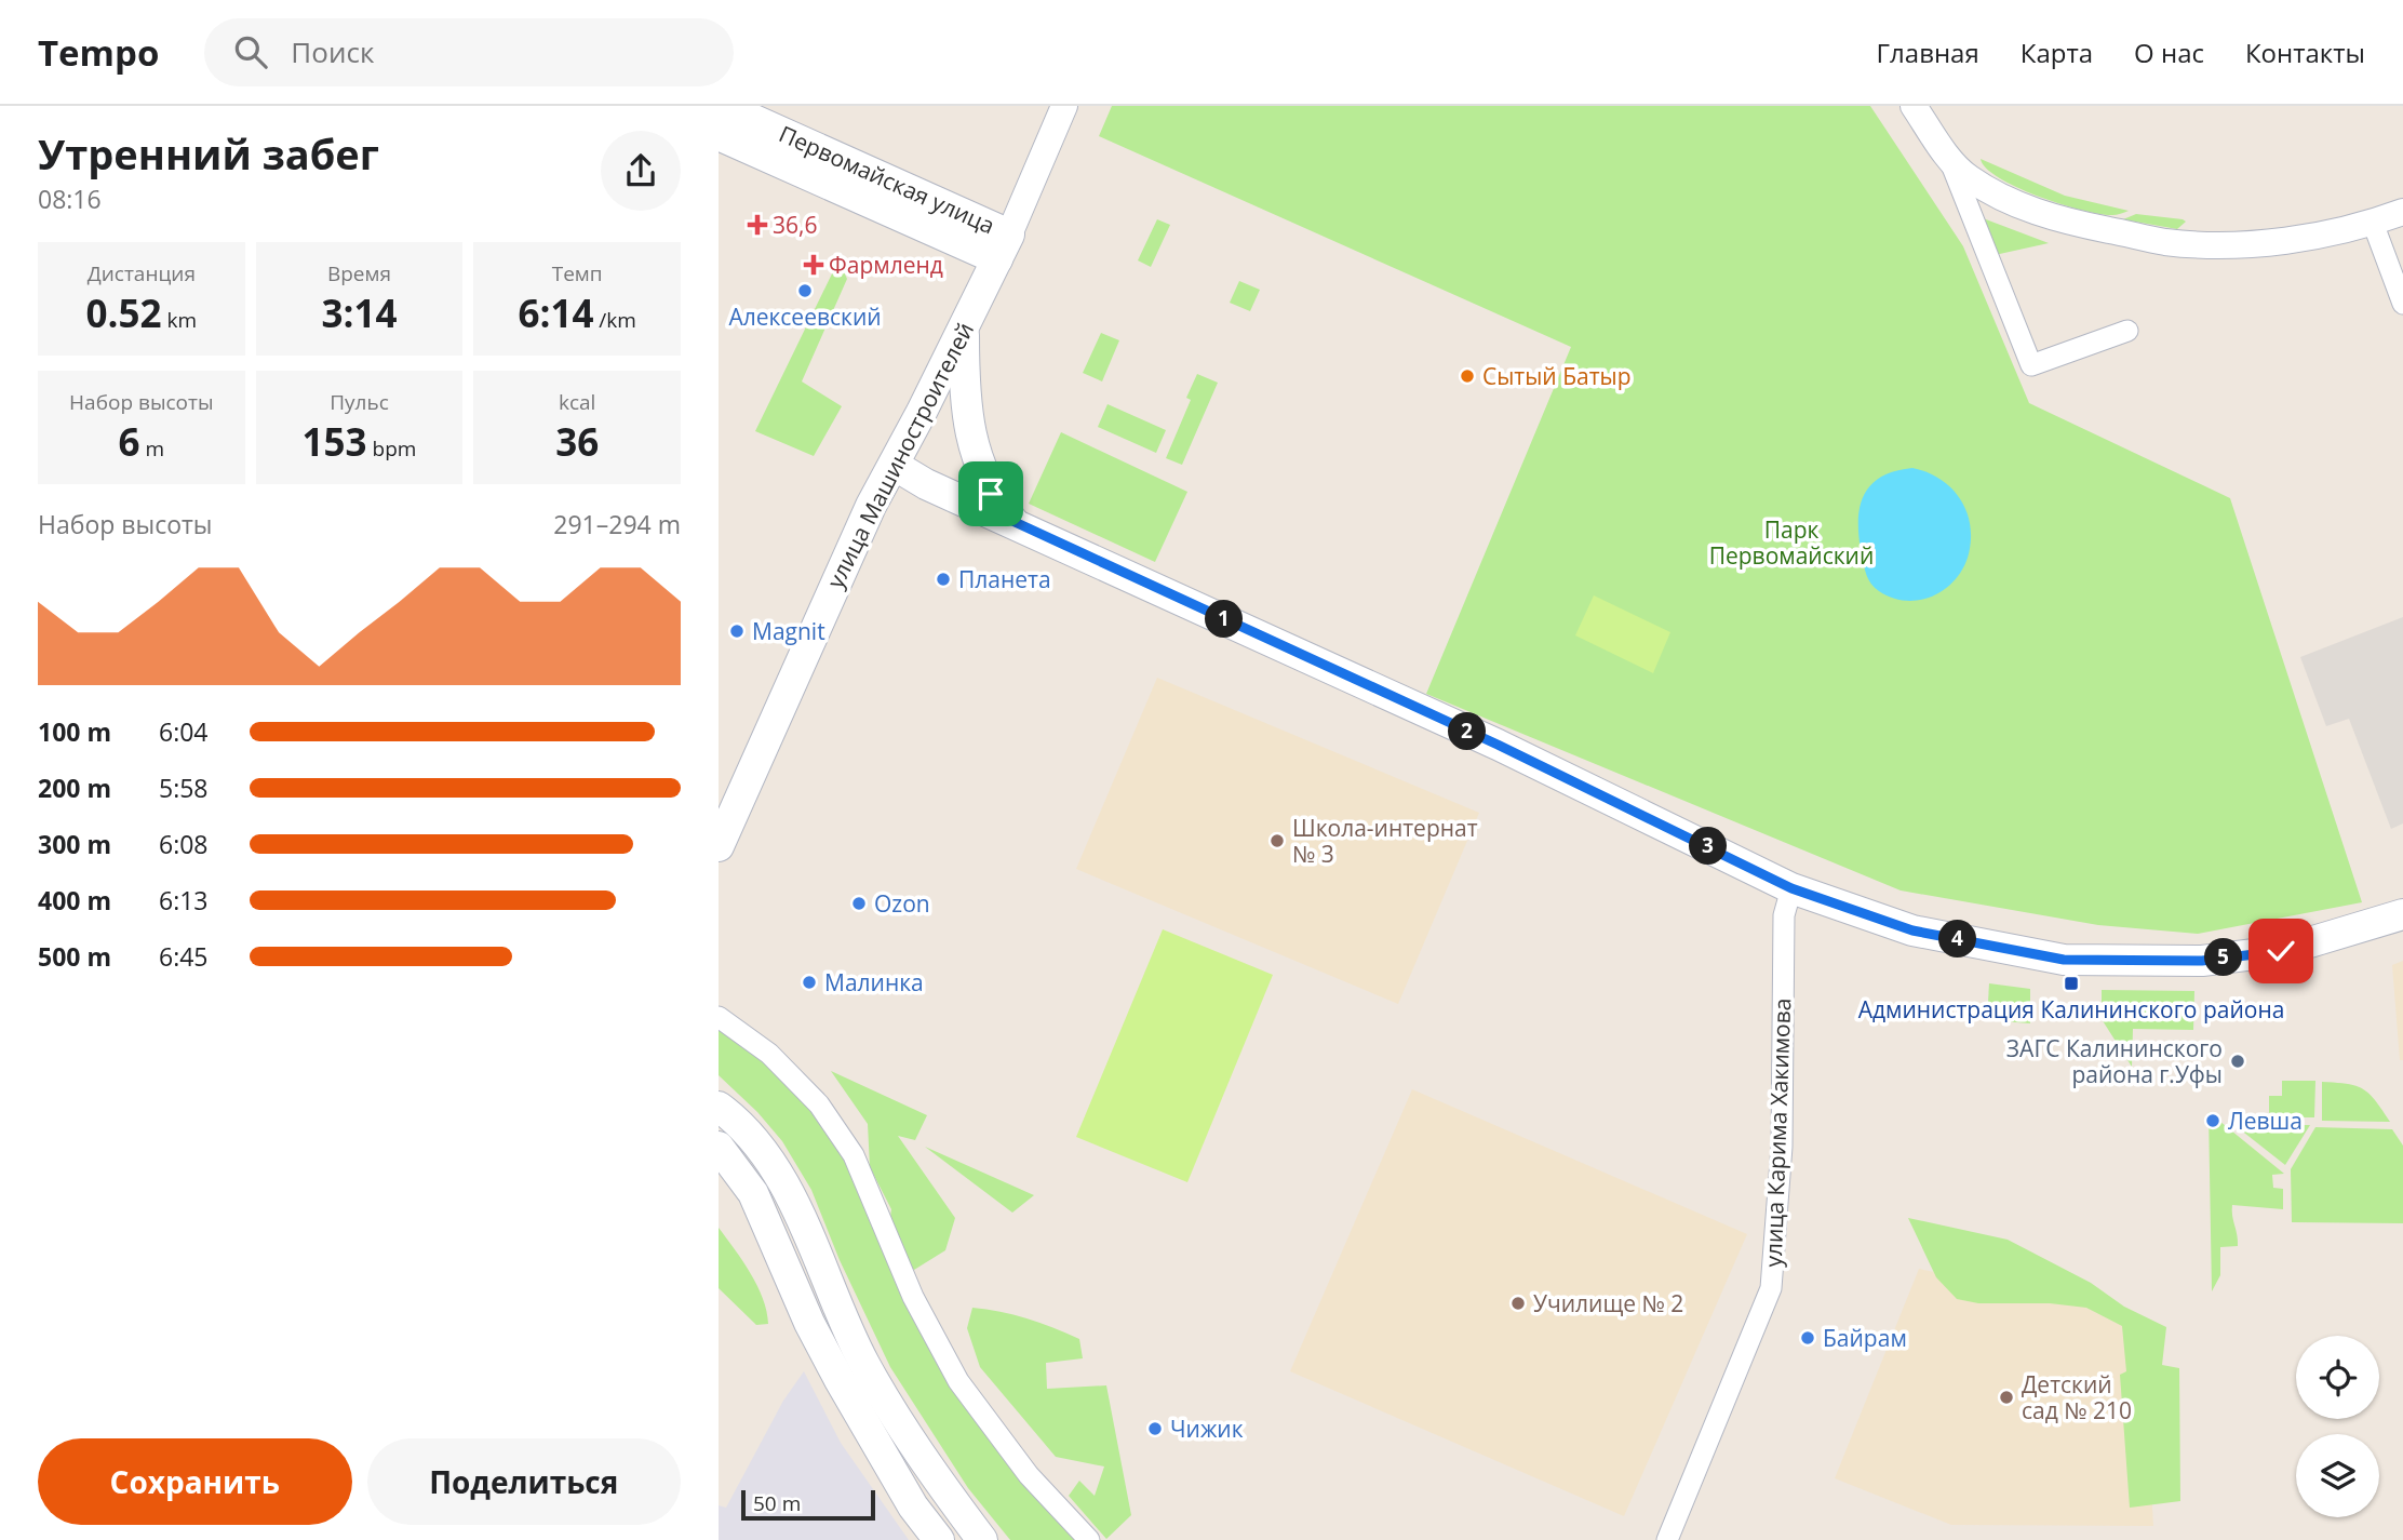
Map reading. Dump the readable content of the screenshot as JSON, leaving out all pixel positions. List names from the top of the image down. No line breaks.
{"streets":{"main road":["Первомайская улица","улица Машиностроителей"],"street":["улица Карима Хакимова"]},"crossings":[["Первомайская улица","улица Машиностроителей"]],"parks":["Парк Первомайский"],"places":{"health":["36,6","Фармленд"],"other":["Алексеевский","Сытый Батыр","Планета","Magnit","Школа-интернат № 3","Ozon","Малинка","ЗАГС Калининского района г.Уфы","Левша","Училище № 2","Байрам","Детский сад № 210","Чижик"],"transit":["Администрация Калининского района"]},"scale_bar":"50 m","page":{"header":"Tempo","search":"Поиск","nav":["Главная","Карта","О нас","Контакты"],"heading":["Утренний забег","08:16"],"stats":[["Дистанция","0.52 km"],["Время","3:14"],["Темп","6:14 /km"],["Набор высоты","6 m"],["Пульс","153 bpm"],["kcal","36"]],"chart":["Набор высоты","291–294 m"],"pins":["1","2","3","4","5"],"list":[{"name":"100 m","note":"6:04"},{"name":"200 m","note":"5:58"},{"name":"300 m","note":"6:08"},{"name":"400 m","note":"6:13"},{"name":"500 m","note":"6:45"}],"buttons":["Сохранить","Поделиться"],"scale":"50 m"}}
